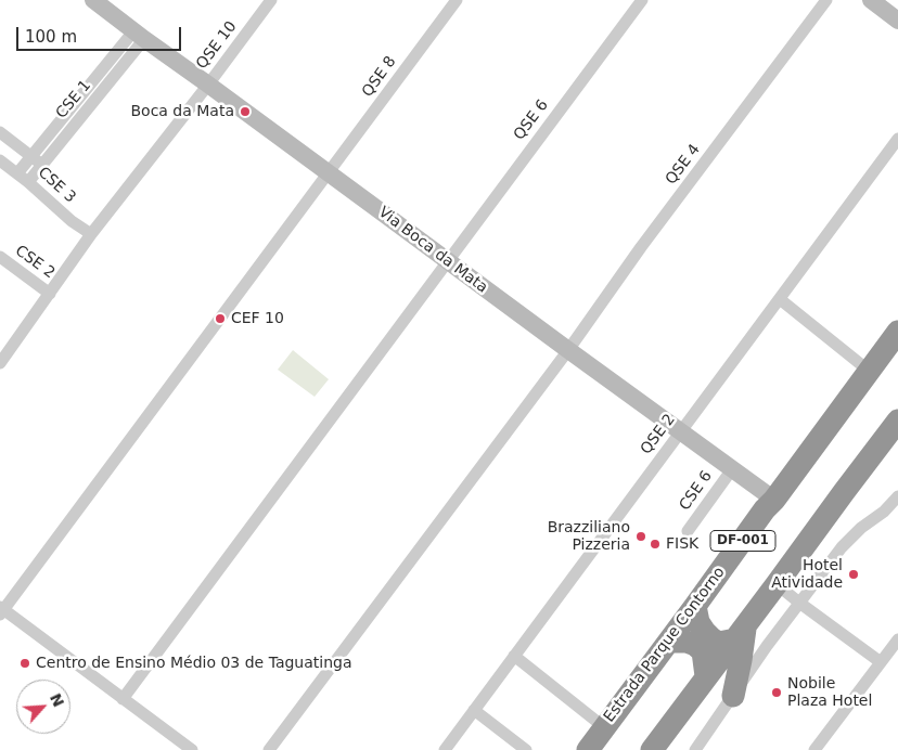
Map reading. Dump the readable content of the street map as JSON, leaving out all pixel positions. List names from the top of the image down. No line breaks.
{"streets":{"highway":["DF-001","Estrada Parque Contorno"],"street":["QSE 10","QSE 8","CSE 1","QSE 6","QSE 4","CSE 3","Via Boca da Mata","CSE 2","QSE 2","CSE 6"]},"crossings":[["QSE 10","CSE 3"],["QSE 10","Via Boca da Mata"],["QSE 10","CSE 2"],["QSE 8","Via Boca da Mata"],["CSE 1","CSE 3"],["CSE 1","Via Boca da Mata"],["QSE 6","Via Boca da Mata"],["QSE 4","Via Boca da Mata"],["Via Boca da Mata","QSE 2"],["Via Boca da Mata","CSE 6"],["Via Boca da Mata","Estrada Parque Contorno"]],"places":["Boca da Mata","CEF 10","Brazziliano Pizzeria","FISK","Hotel Atividade","Centro de Ensino Médio 03 de Taguatinga","Nobile Plaza Hotel"],"scale_bar":"100 m","north":"top right"}
